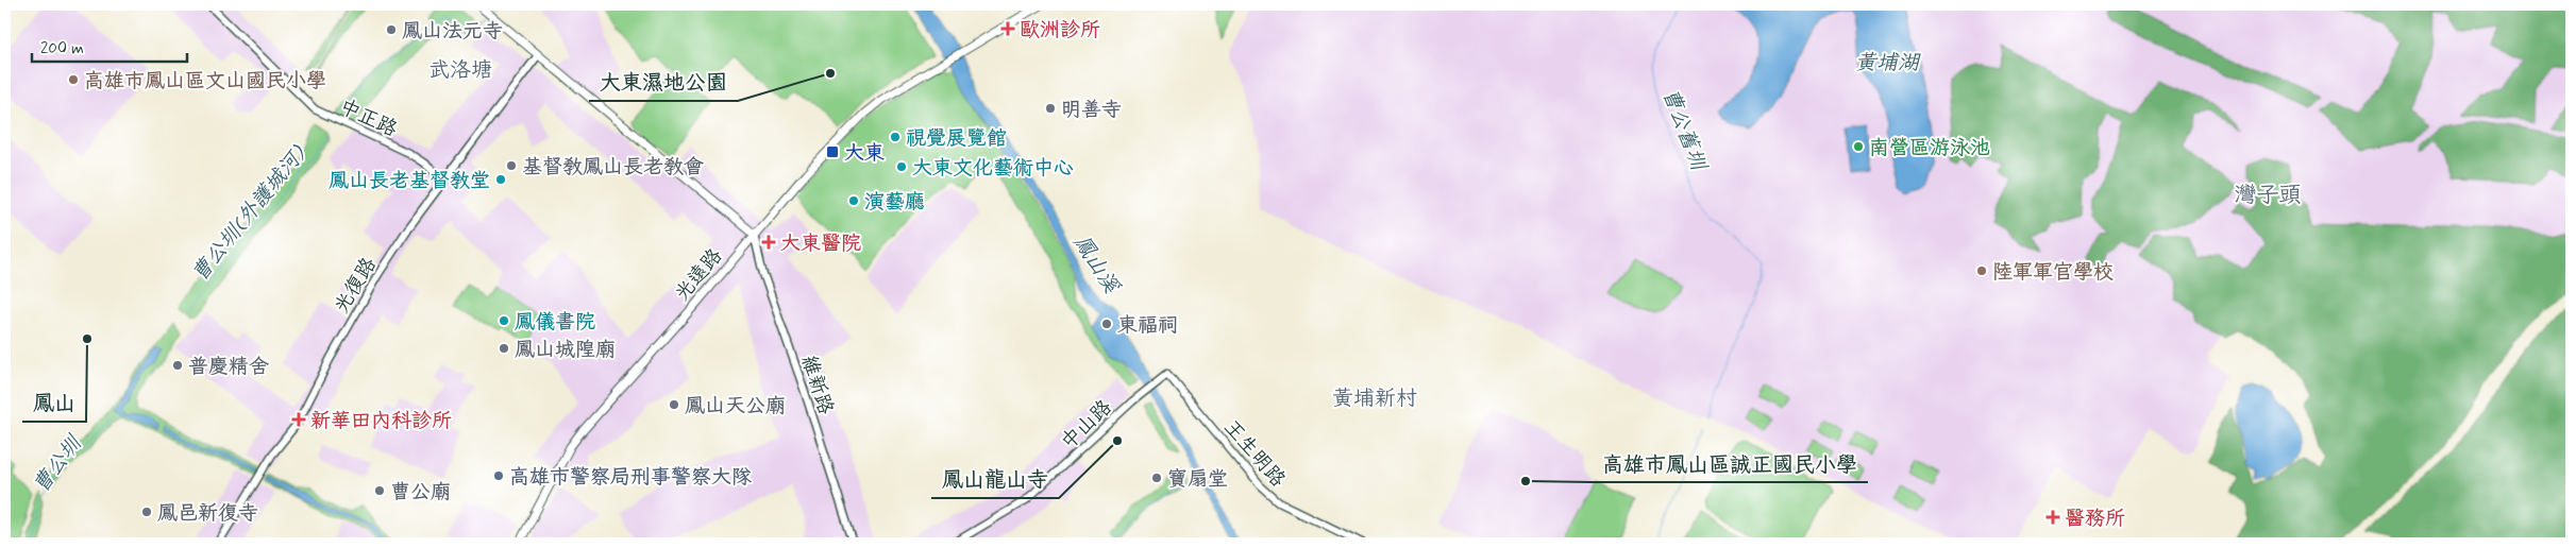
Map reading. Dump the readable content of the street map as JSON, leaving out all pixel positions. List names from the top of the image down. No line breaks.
{"streets":{"main road":["光遠路"],"street":["中正路","光復路","維新路","中山路","王生明路"]},"crossings":[["中正路","光復路"],["光遠路","維新路"],["中山路","王生明路"]],"districts":["武洛塘","灣子頭","黃埔新村"],"water":["黃埔湖","曹公舊圳","曹公圳(外護城河)","鳳山溪","曹公圳"],"places":{"health":["歐洲診所","大東醫院","新華田內科診所","醫務所"],"other":["鳳山法元寺","大東濕地公園","高雄市鳳山區文山國民小學","明善寺","視覺展覽館","南營區游泳池","基督教鳳山長老教會","大東文化藝術中心","鳳山長老基督教堂","演藝廳","陸軍軍官學校","鳳儀書院","東福祠","鳳山","鳳山城隍廟","普慶精舍","鳳山天公廟","鳳山龍山寺","高雄市警察局刑事警察大隊","寶扇堂","高雄市鳳山區誠正國民小學","曹公廟","鳳邑新復寺"],"transit":["大東"]},"scale_bar":"200 m"}
